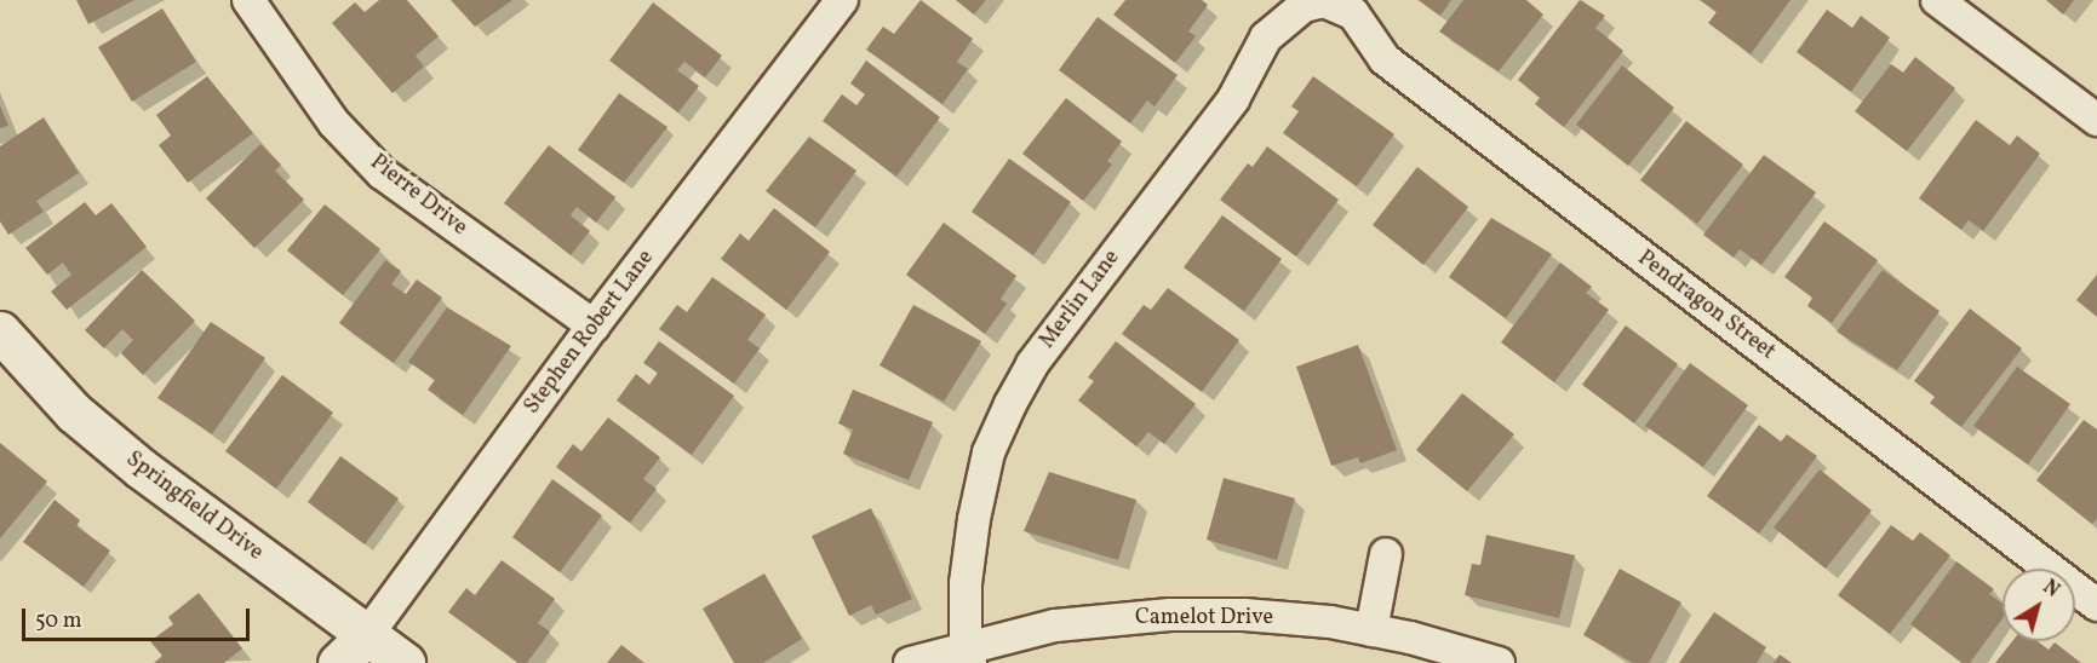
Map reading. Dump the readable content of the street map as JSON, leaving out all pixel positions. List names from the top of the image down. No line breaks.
{"streets":{"street":["Pierre Drive","Merlin Lane","Pendragon Street","Stephen Robert Lane","Springfield Drive","Camelot Drive"]},"crossings":[["Pierre Drive","Stephen Robert Lane"],["Merlin Lane","Pendragon Street"],["Merlin Lane","Camelot Drive"],["Stephen Robert Lane","Springfield Drive"]],"scale_bar":"50 m","north":"top right"}
